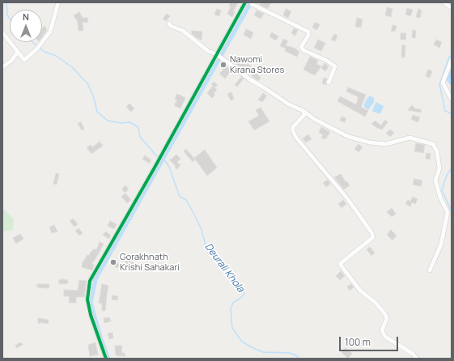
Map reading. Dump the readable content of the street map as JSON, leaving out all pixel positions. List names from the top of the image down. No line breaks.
{"water":["Deurali Khola"],"places":["Nawomi Kirana Stores","Gorakhnath Krishi Sahakari"],"scale_bar":"100 m","north":"top"}
